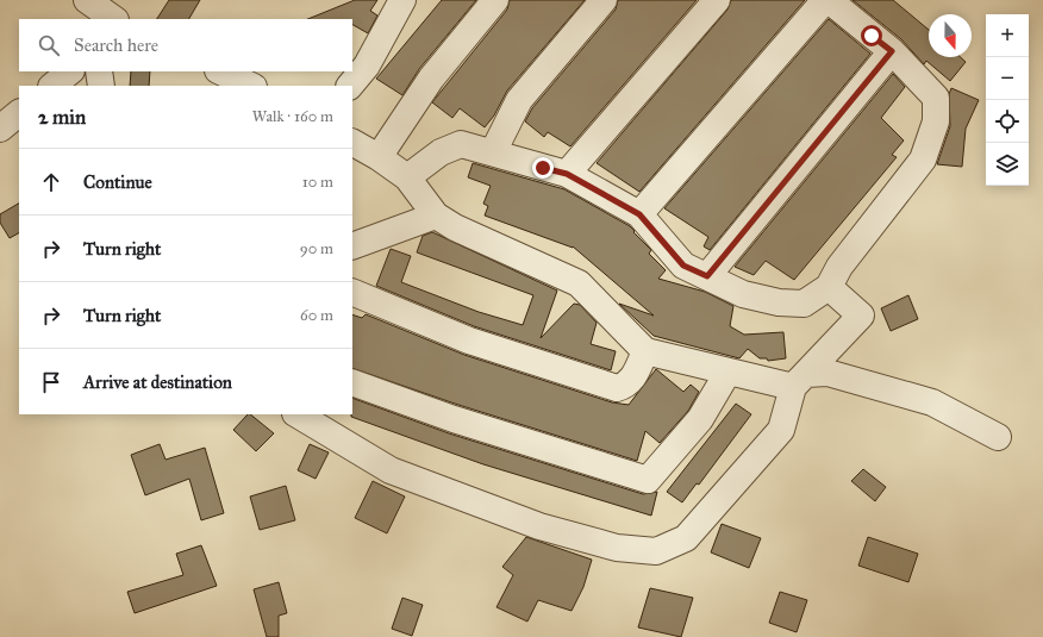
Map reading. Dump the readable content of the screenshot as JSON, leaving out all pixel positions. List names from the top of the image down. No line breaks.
{"north":"bottom","page":{"map_buttons":["+","−"],"search":"Search here","heading":["2 min","Walk · 160 m"],"list":[["Continue","10 m"],["Turn right","90 m"],["Turn right","60 m"],"Arrive at destination"]}}
